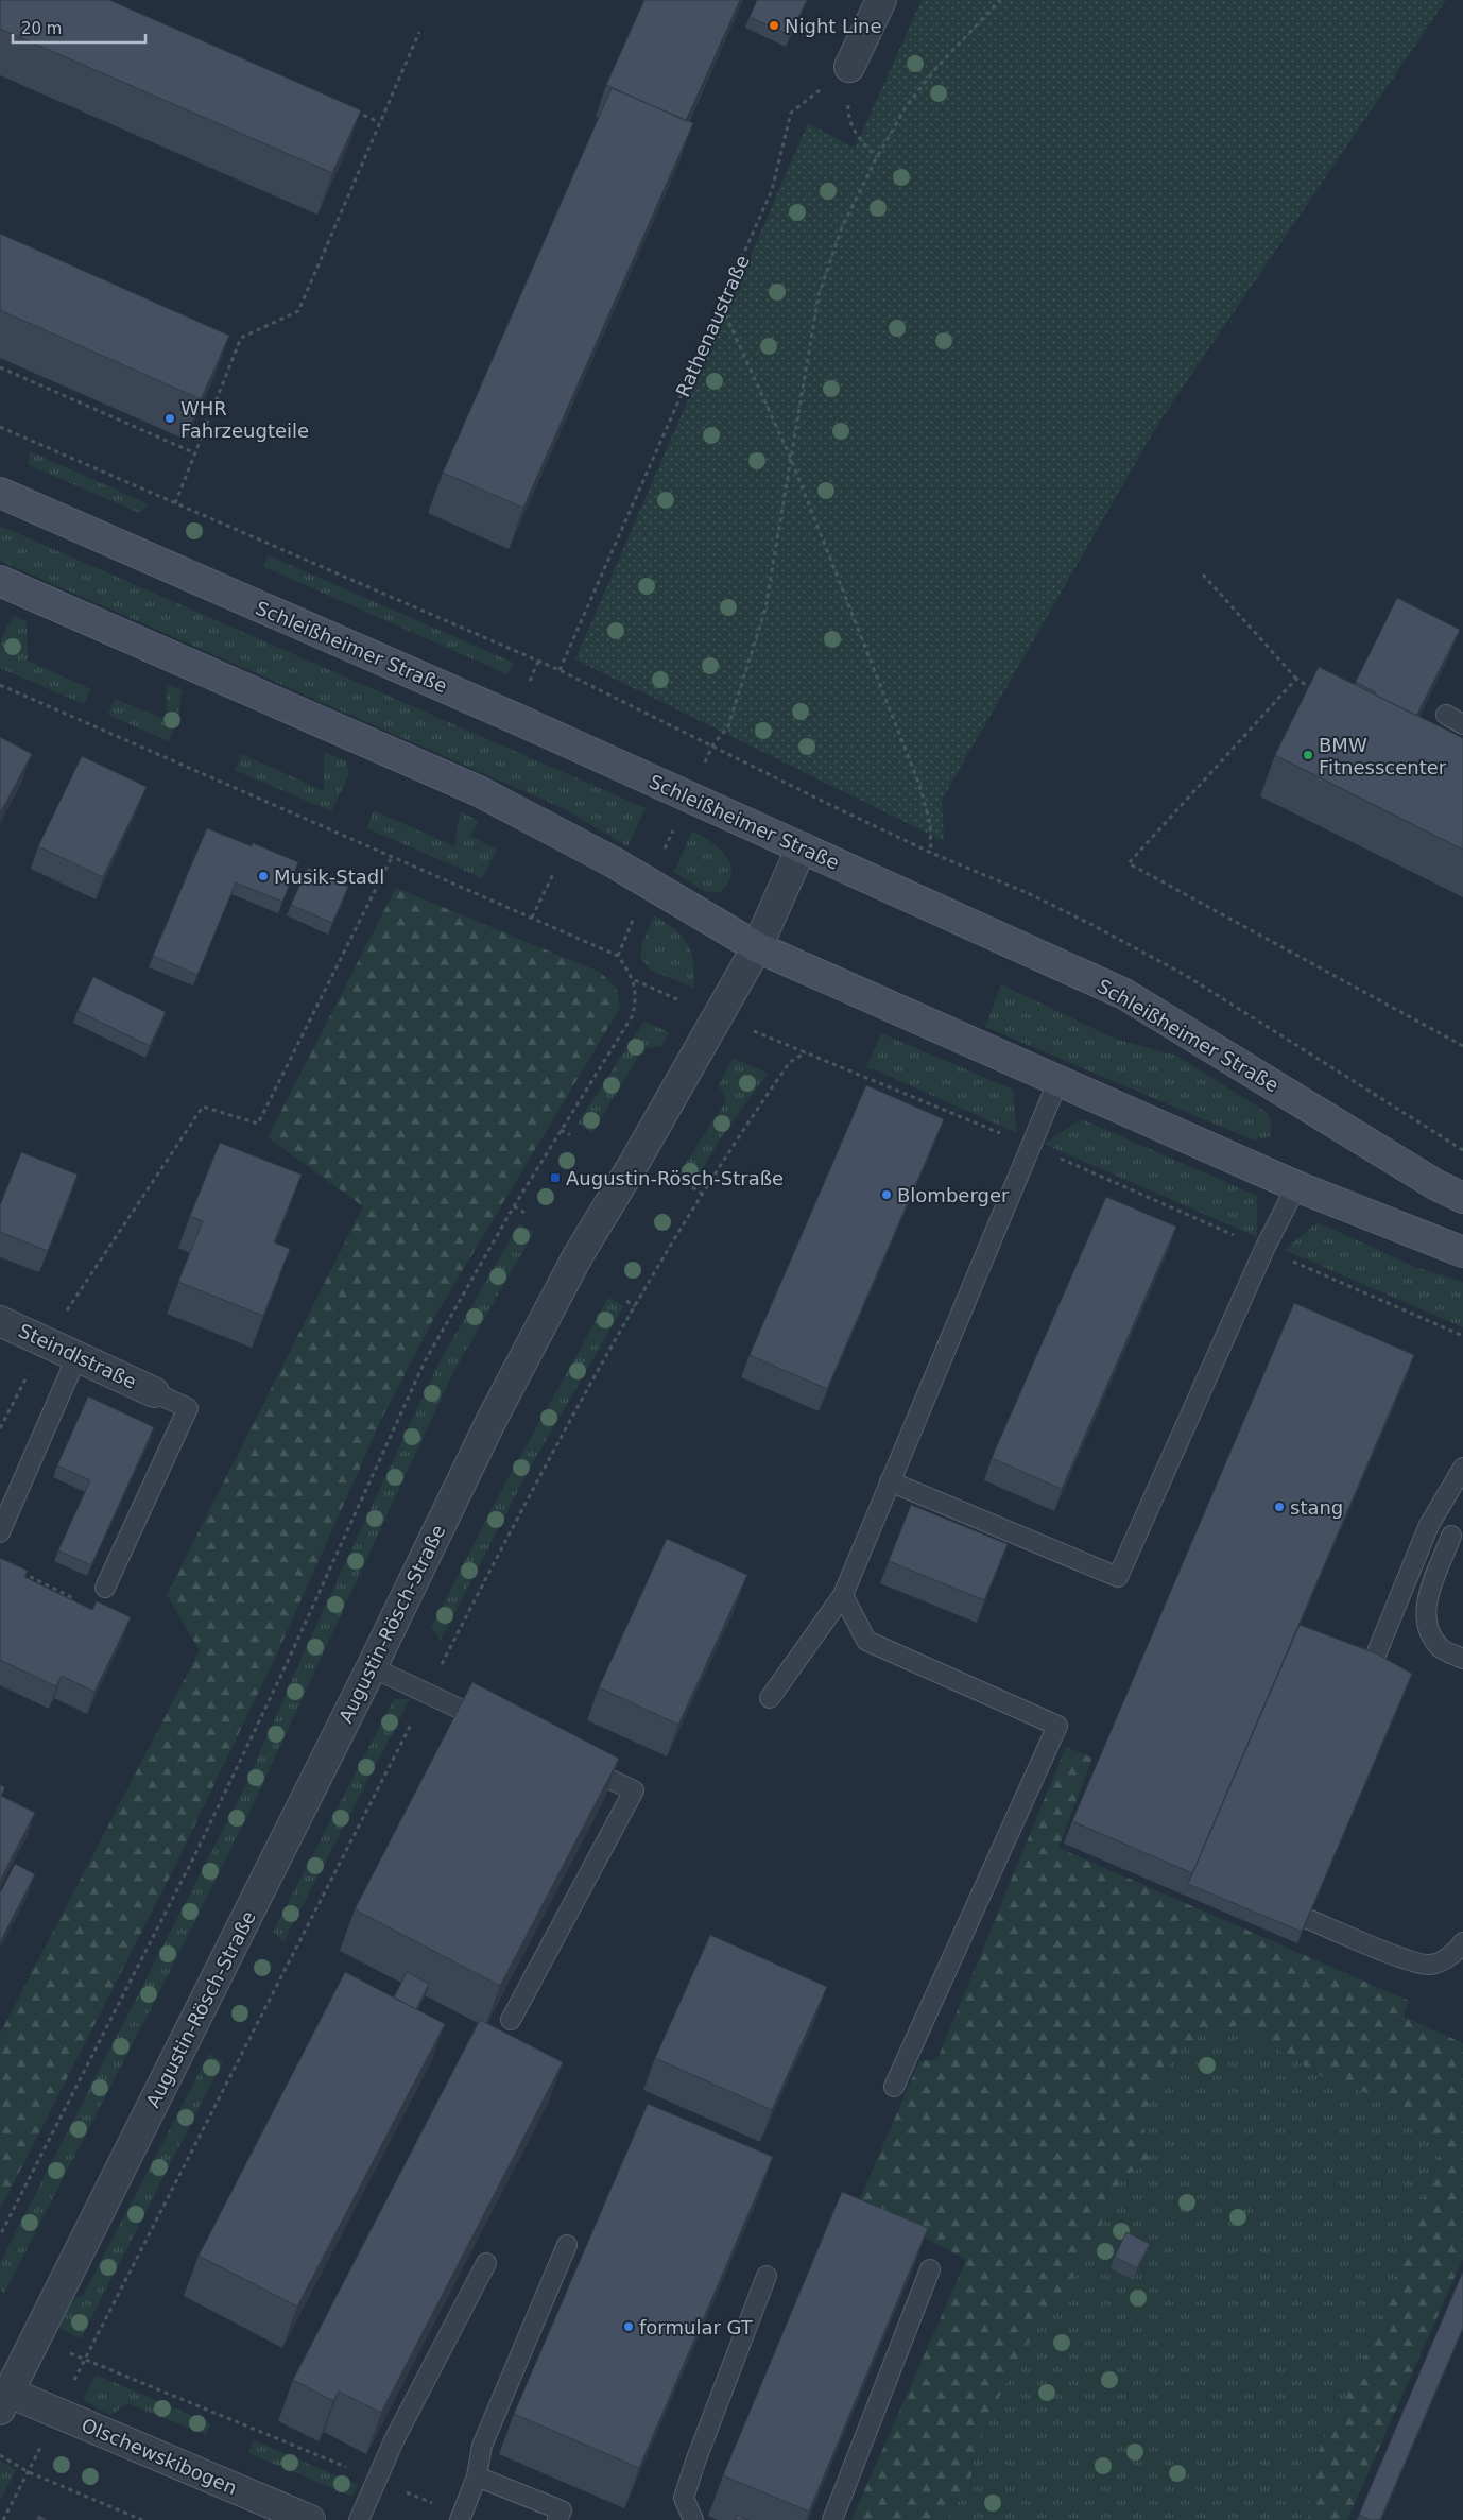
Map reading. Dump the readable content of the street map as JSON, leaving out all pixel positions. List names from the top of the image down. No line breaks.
{"streets":{"main road":["Schleißheimer Straße"],"street":["Steindlstraße","Augustin-Rösch-Straße","Olschewskibogen"],"path":["Rathenaustraße"]},"crossings":[["Schleißheimer Straße","Augustin-Rösch-Straße"],["Augustin-Rösch-Straße","Olschewskibogen"]],"places":{"other":["Night Line","WHR Fahrzeugteile","BMW Fitnesscenter","Musik-Stadl","Blomberger","stang","formular GT"],"transit":["Augustin-Rösch-Straße"]},"scale_bar":"20 m"}
